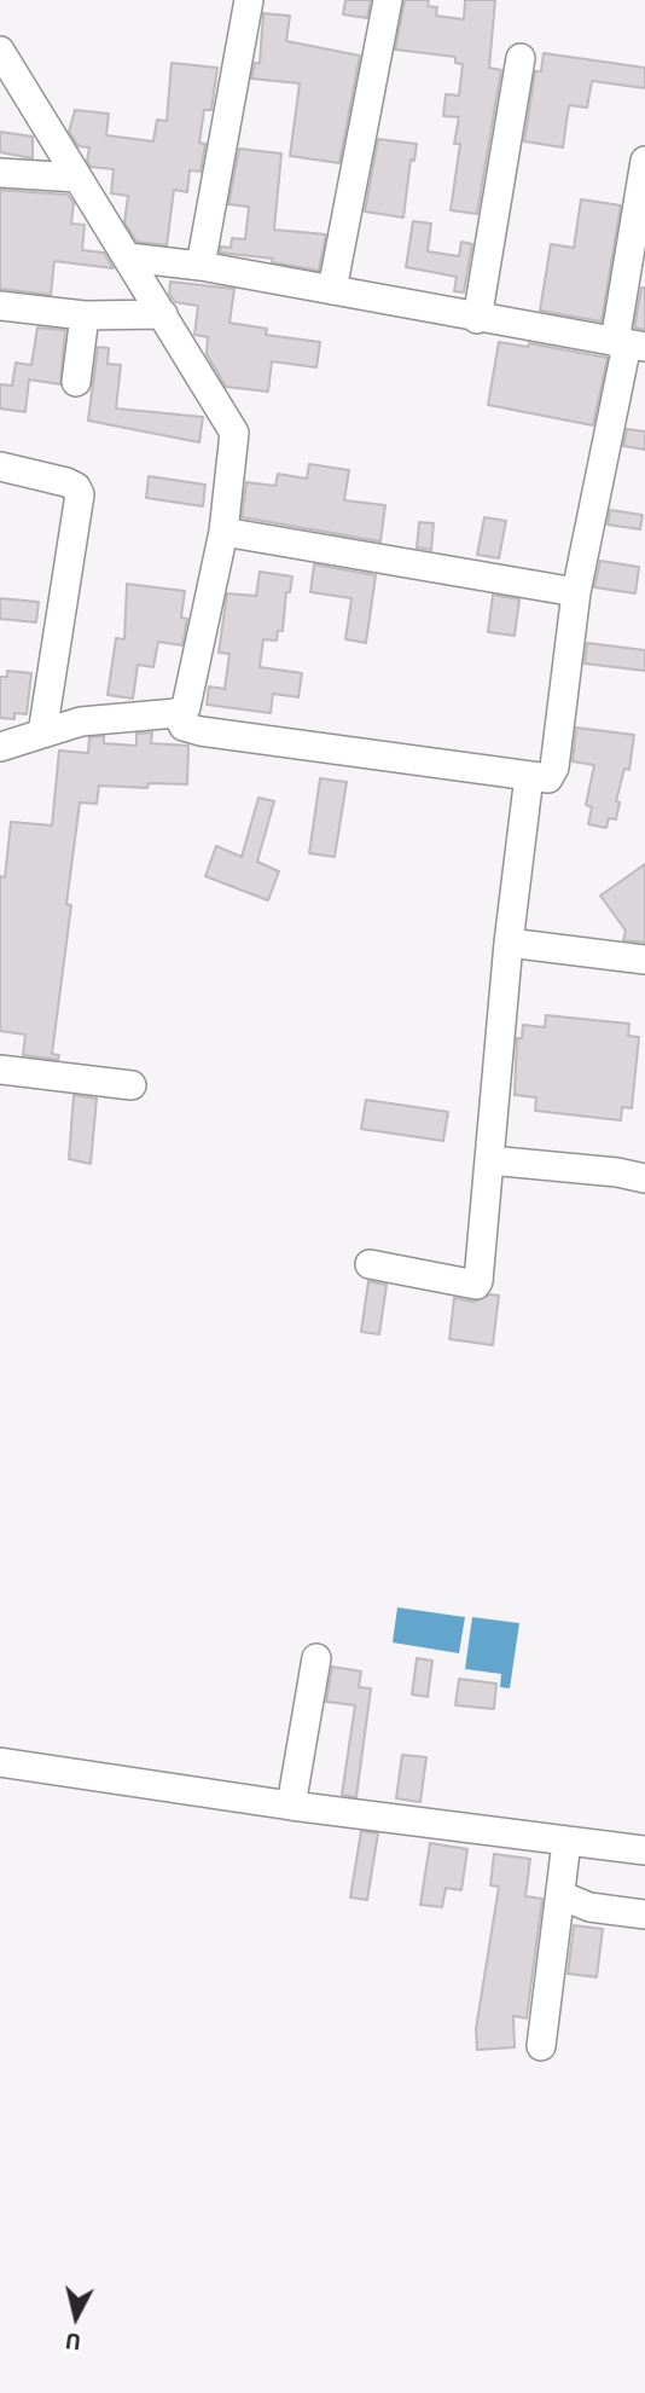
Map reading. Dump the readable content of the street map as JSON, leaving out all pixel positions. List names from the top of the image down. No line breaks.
{"north":"bottom"}
